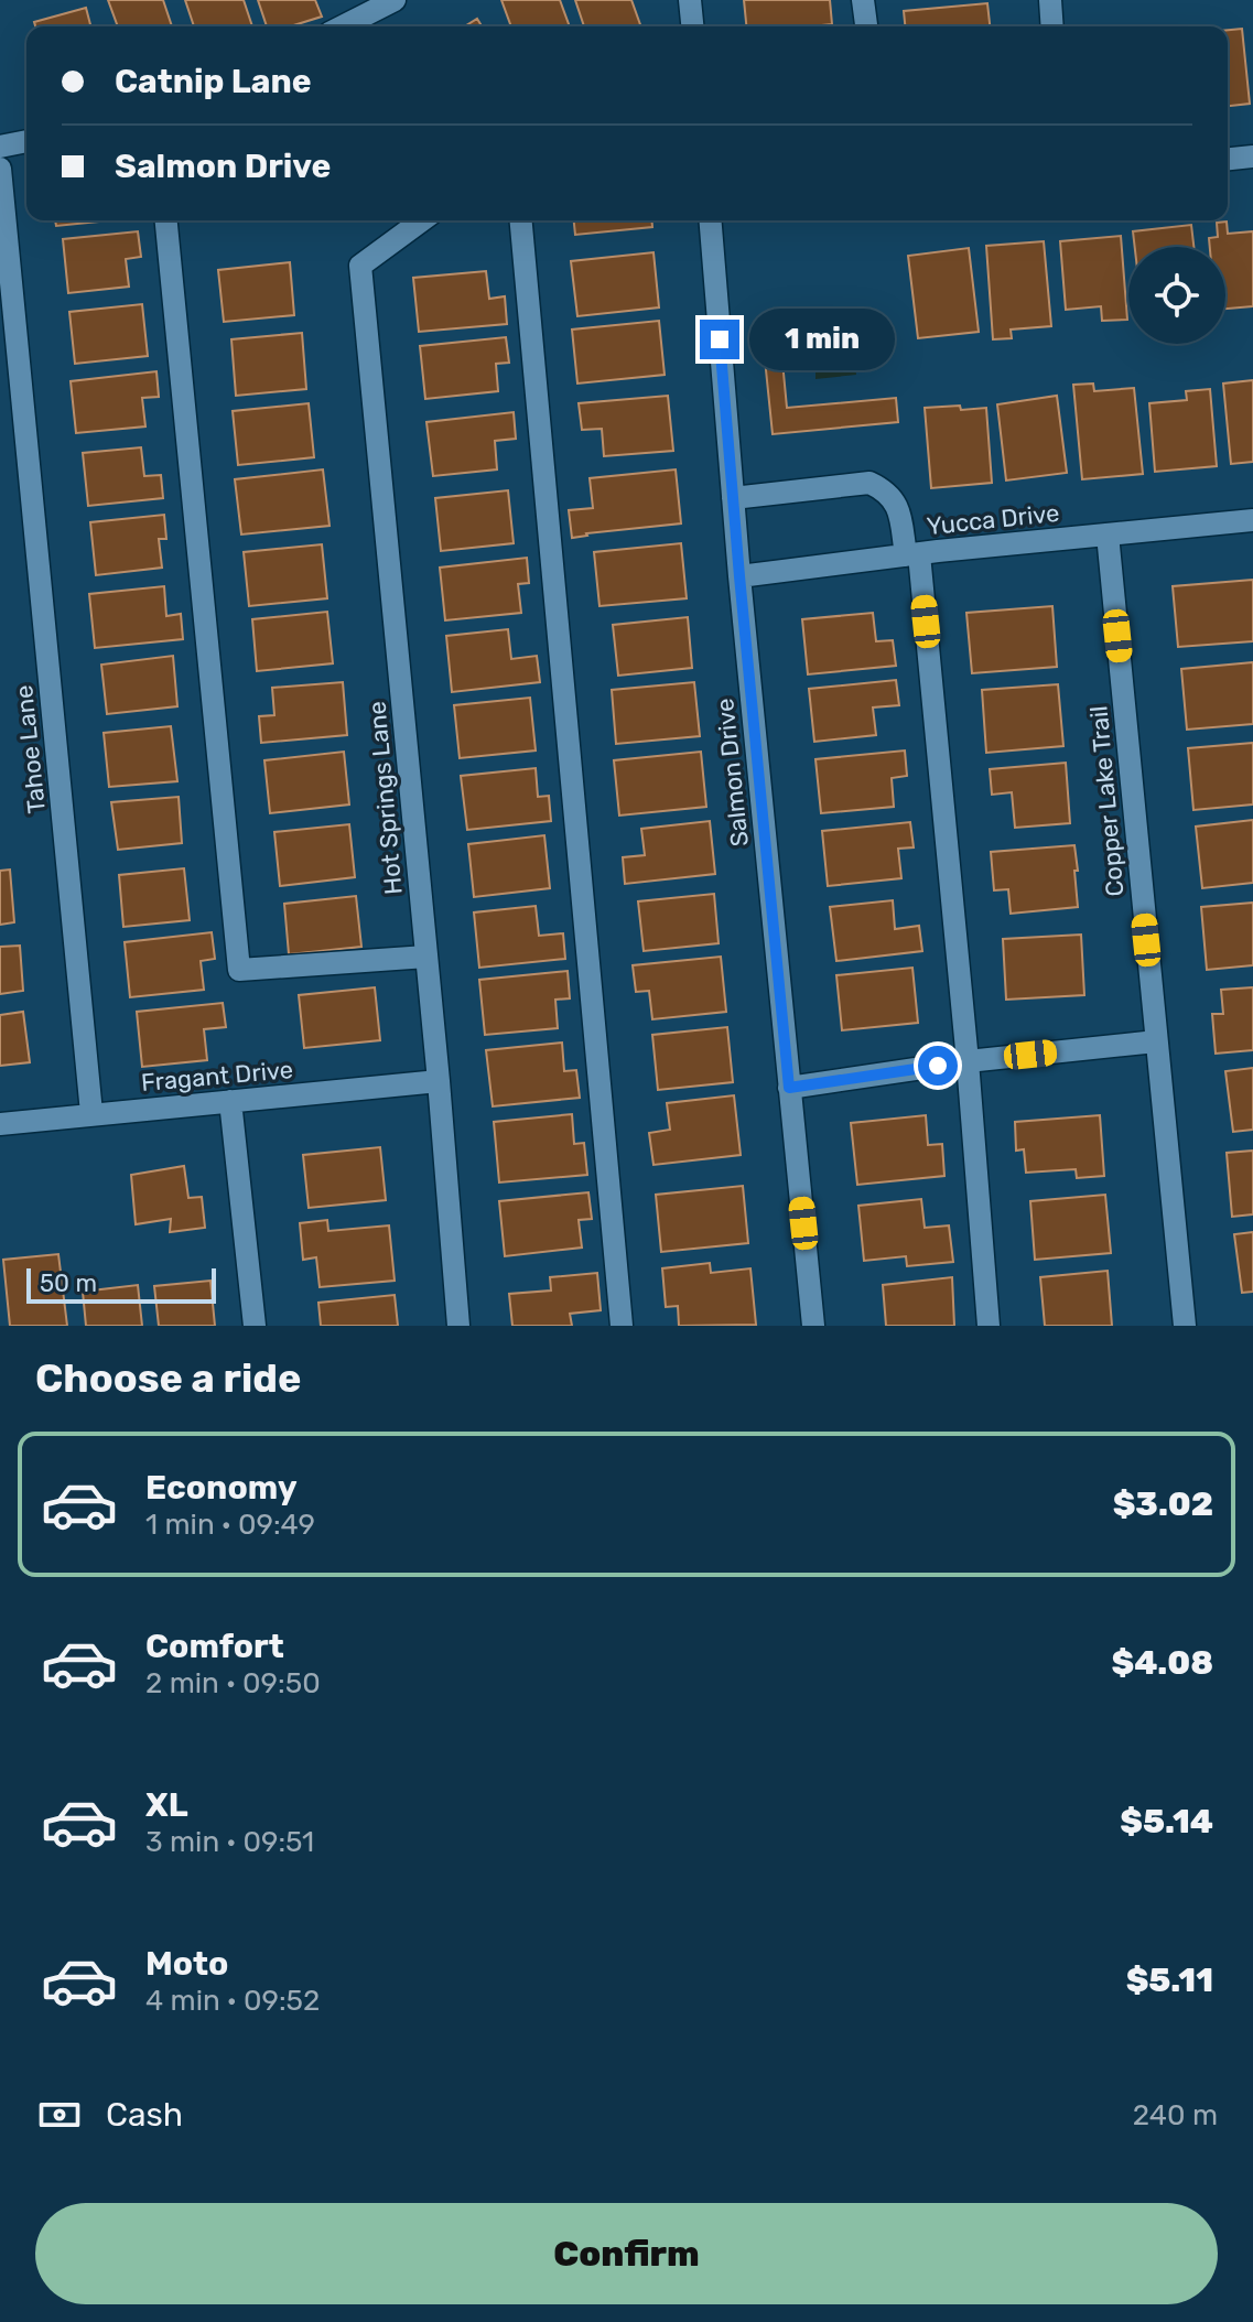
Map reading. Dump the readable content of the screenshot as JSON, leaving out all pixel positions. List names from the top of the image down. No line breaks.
{"streets":{"street":["Yucca Drive","Tahoe Lane","Salmon Drive","Hot Springs Lane","Copper Lake Trail","Fragant Drive"]},"crossings":[["Yucca Drive","Salmon Drive"],["Yucca Drive","Copper Lake Trail"],["Tahoe Lane","Fragant Drive"],["Hot Springs Lane","Fragant Drive"]],"scale_bar":"50 m","page":{"banner":["Catnip Lane","Salmon Drive"],"bubble":"1 min","scale":"50 m","heading":"Choose a ride","list":[{"name":"Economy","note":"1 min · 09:49","value":"$3.02"},{"name":"Comfort","note":"2 min · 09:50","value":"$4.08"},{"name":"XL","note":"3 min · 09:51","value":"$5.14"},{"name":"Moto","note":"4 min · 09:52","value":"$5.11"}],"pay":["Cash","240 m"],"buttons":"Confirm"}}
